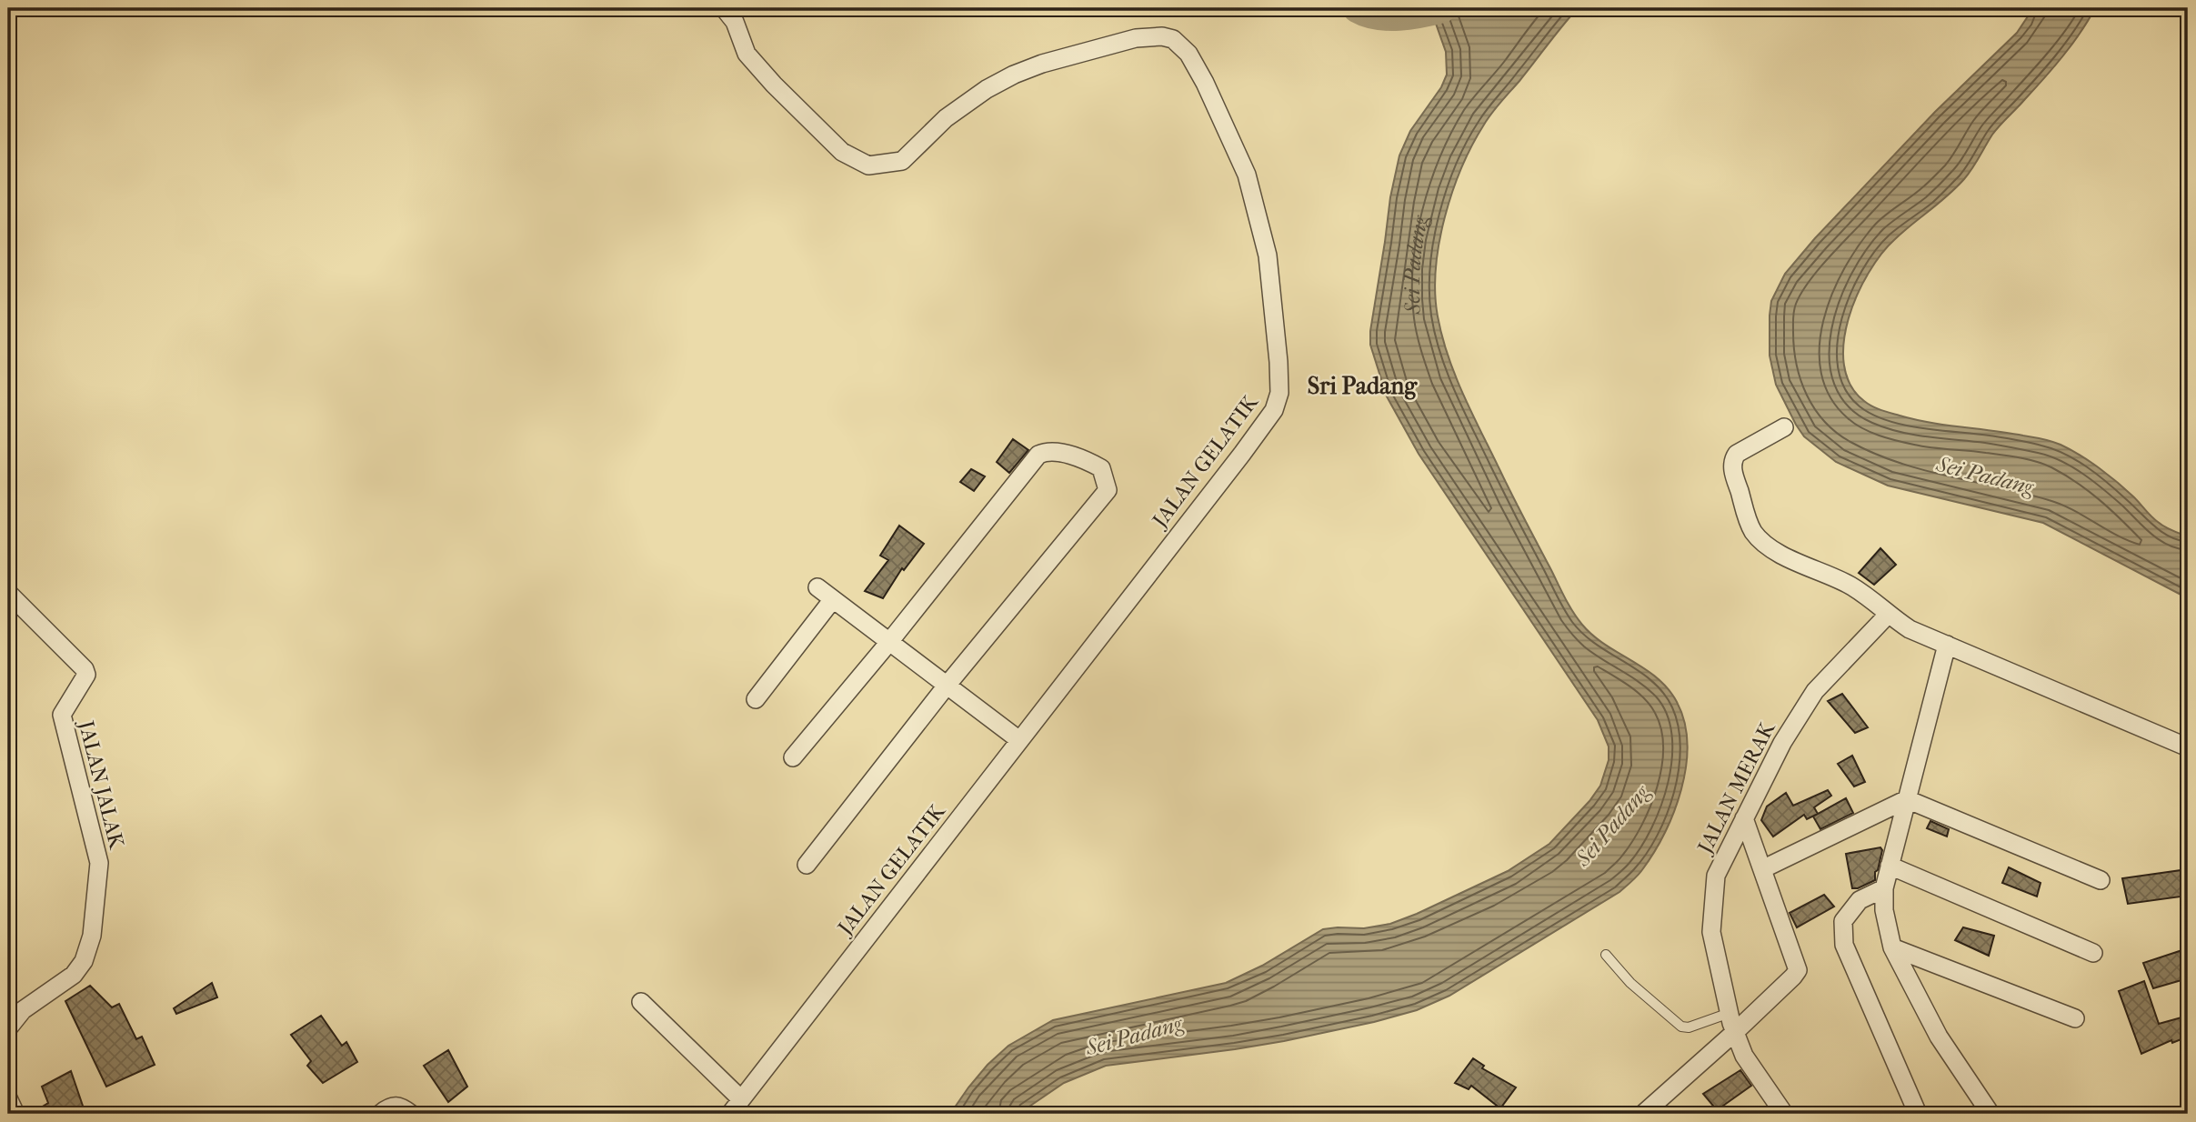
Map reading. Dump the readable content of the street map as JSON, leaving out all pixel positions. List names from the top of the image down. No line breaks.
{"streets":{"street":["JALAN GELATIK","JALAN JALAK","JALAN MERAK"]},"districts":["Sri Padang"],"water":["Sei Padang"]}
